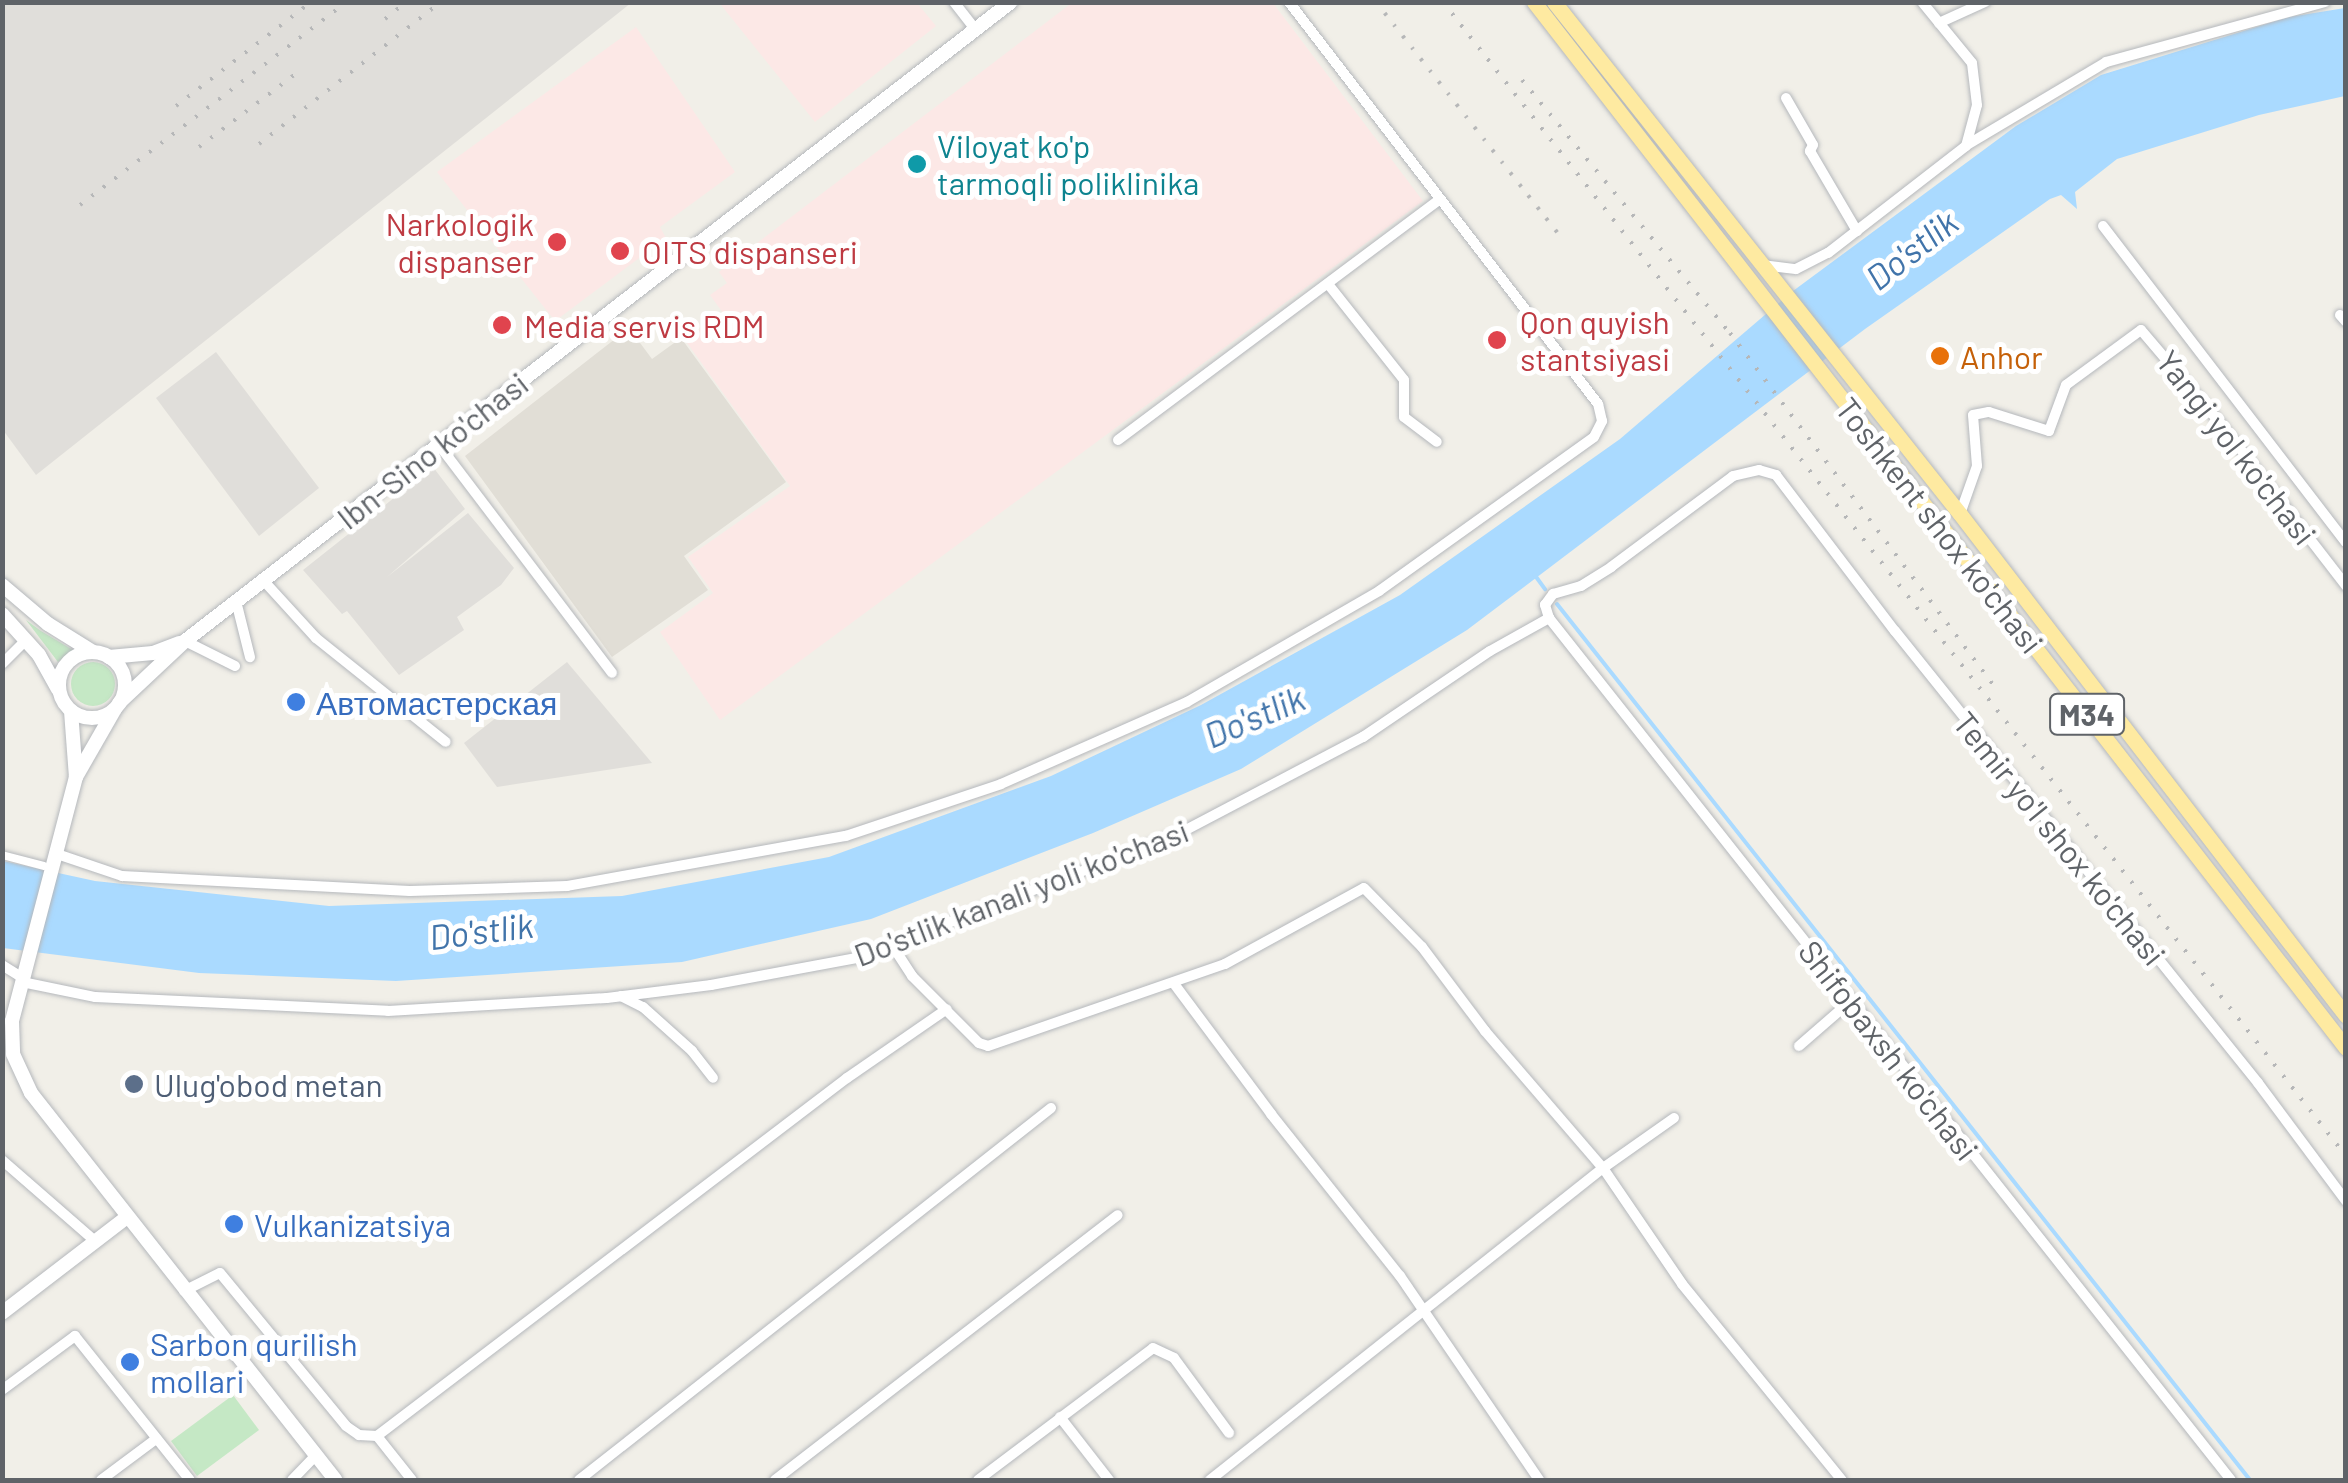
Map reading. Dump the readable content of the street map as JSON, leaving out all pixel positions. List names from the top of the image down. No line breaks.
{"streets":{"highway":["Toshkent shox ko'chasi","M34"],"main road":["Ibn-Sino ko'chasi"],"street":["Yangi yol ko'chasi","Temir yo'l shox ko'chasi","Do'stlik kanali yoli ko'chasi","Shifobaxsh ko'chasi"]},"crossings":[["Yangi yol ko'chasi","Toshkent shox ko'chasi"],["Temir yo'l shox ko'chasi","Do'stlik kanali yoli ko'chasi"],["Temir yo'l shox ko'chasi","Shifobaxsh ko'chasi"],["Do'stlik kanali yoli ko'chasi","Shifobaxsh ko'chasi"]],"water":["Do'stlik"],"places":["Viloyat ko'p tarmoqli poliklinika","Narkologik dispanser","OITS dispanseri","Media servis RDM","Qon quyish stantsiyasi","Anhor","Автомастерская","Ulug'obod metan","Vulkanizatsiya","Sarbon qurilish mollari"]}
